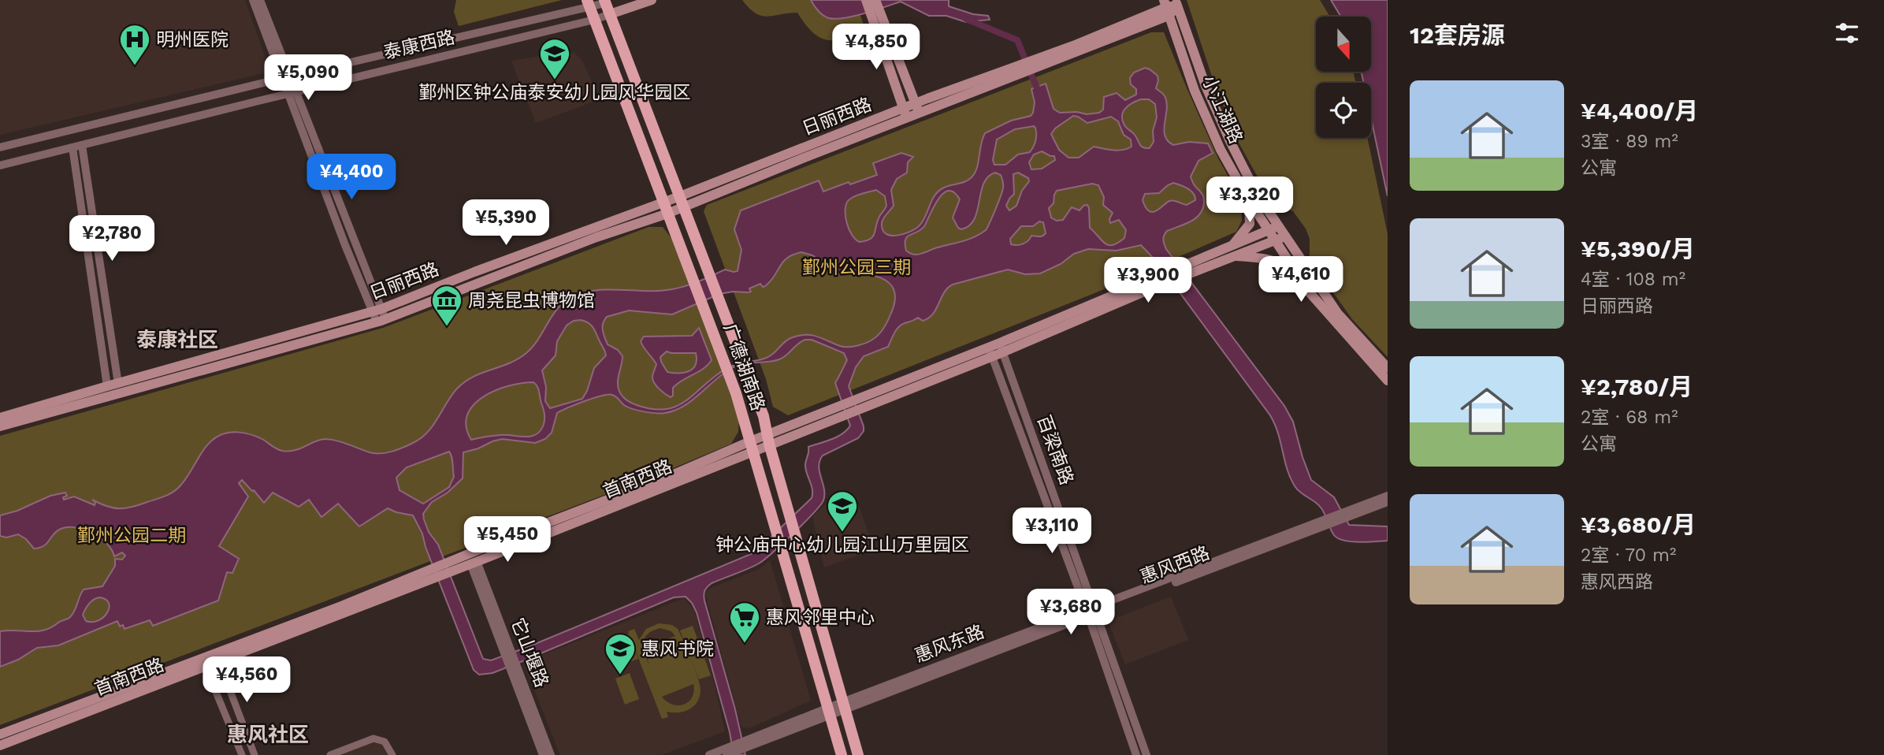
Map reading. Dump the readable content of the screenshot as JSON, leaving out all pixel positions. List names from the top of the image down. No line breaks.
{"streets":{"main road":["泰康西路","小江湖路","日丽西路","广德湖南路","首南西路"],"street":["百梁南路","惠风西路","它山堰路"]},"crossings":[["泰康西路","广德湖南路"],["小江湖路","日丽西路"],["小江湖路","首南西路"],["日丽西路","广德湖南路"],["广德湖南路","首南西路"],["广德湖南路","惠风西路"],["百梁南路","首南西路"],["百梁南路","惠风西路"],["首南西路","它山堰路"]],"districts":["泰康社区","惠风社区"],"parks":["鄞州公园三期","鄞州公园二期"],"places":{"hospital":["明州医院"],"school or university":["鄞州区钟公庙泰安幼儿园风华园区","钟公庙中心幼儿园江山万里园区","惠风书院"],"museum":["周尧昆虫博物馆"],"supermarket":["惠风邻里中心"]},"north":"bottom","page":{"heading":"12套房源","price":["¥4,850","¥5,090","¥4,400","¥3,320","¥5,390","¥2,780","¥4,610","¥3,900","¥3,110","¥5,450","¥3,680","¥4,560"],"list":[{"name":"¥4,400/月","note":"3室 · 89 m² · 公寓"},{"name":"¥5,390/月","note":"4室 · 108 m² · 日丽西路"},{"name":"¥2,780/月","note":"2室 · 68 m² · 公寓"},{"name":"¥3,680/月","note":"2室 · 70 m² · 惠风西路"}]}}
